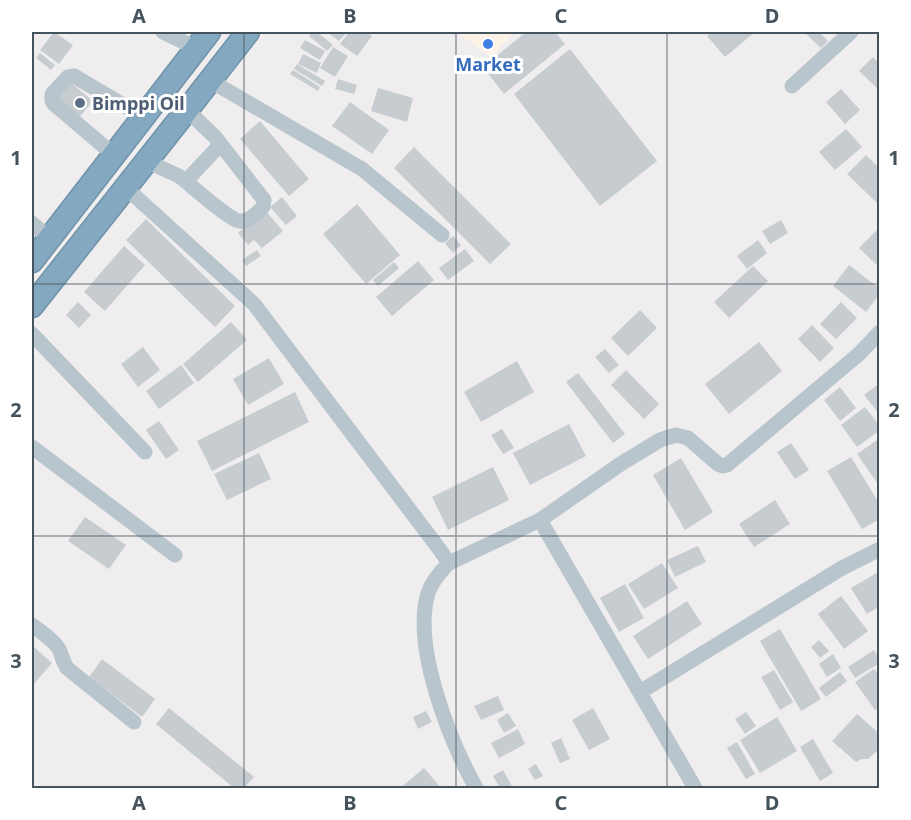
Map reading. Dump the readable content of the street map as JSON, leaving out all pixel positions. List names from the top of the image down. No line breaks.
{"places":["Market","Bimppi Oil"],"grid":{"columns":["A","B","C","D"],"rows":["1","2","3"]}}
